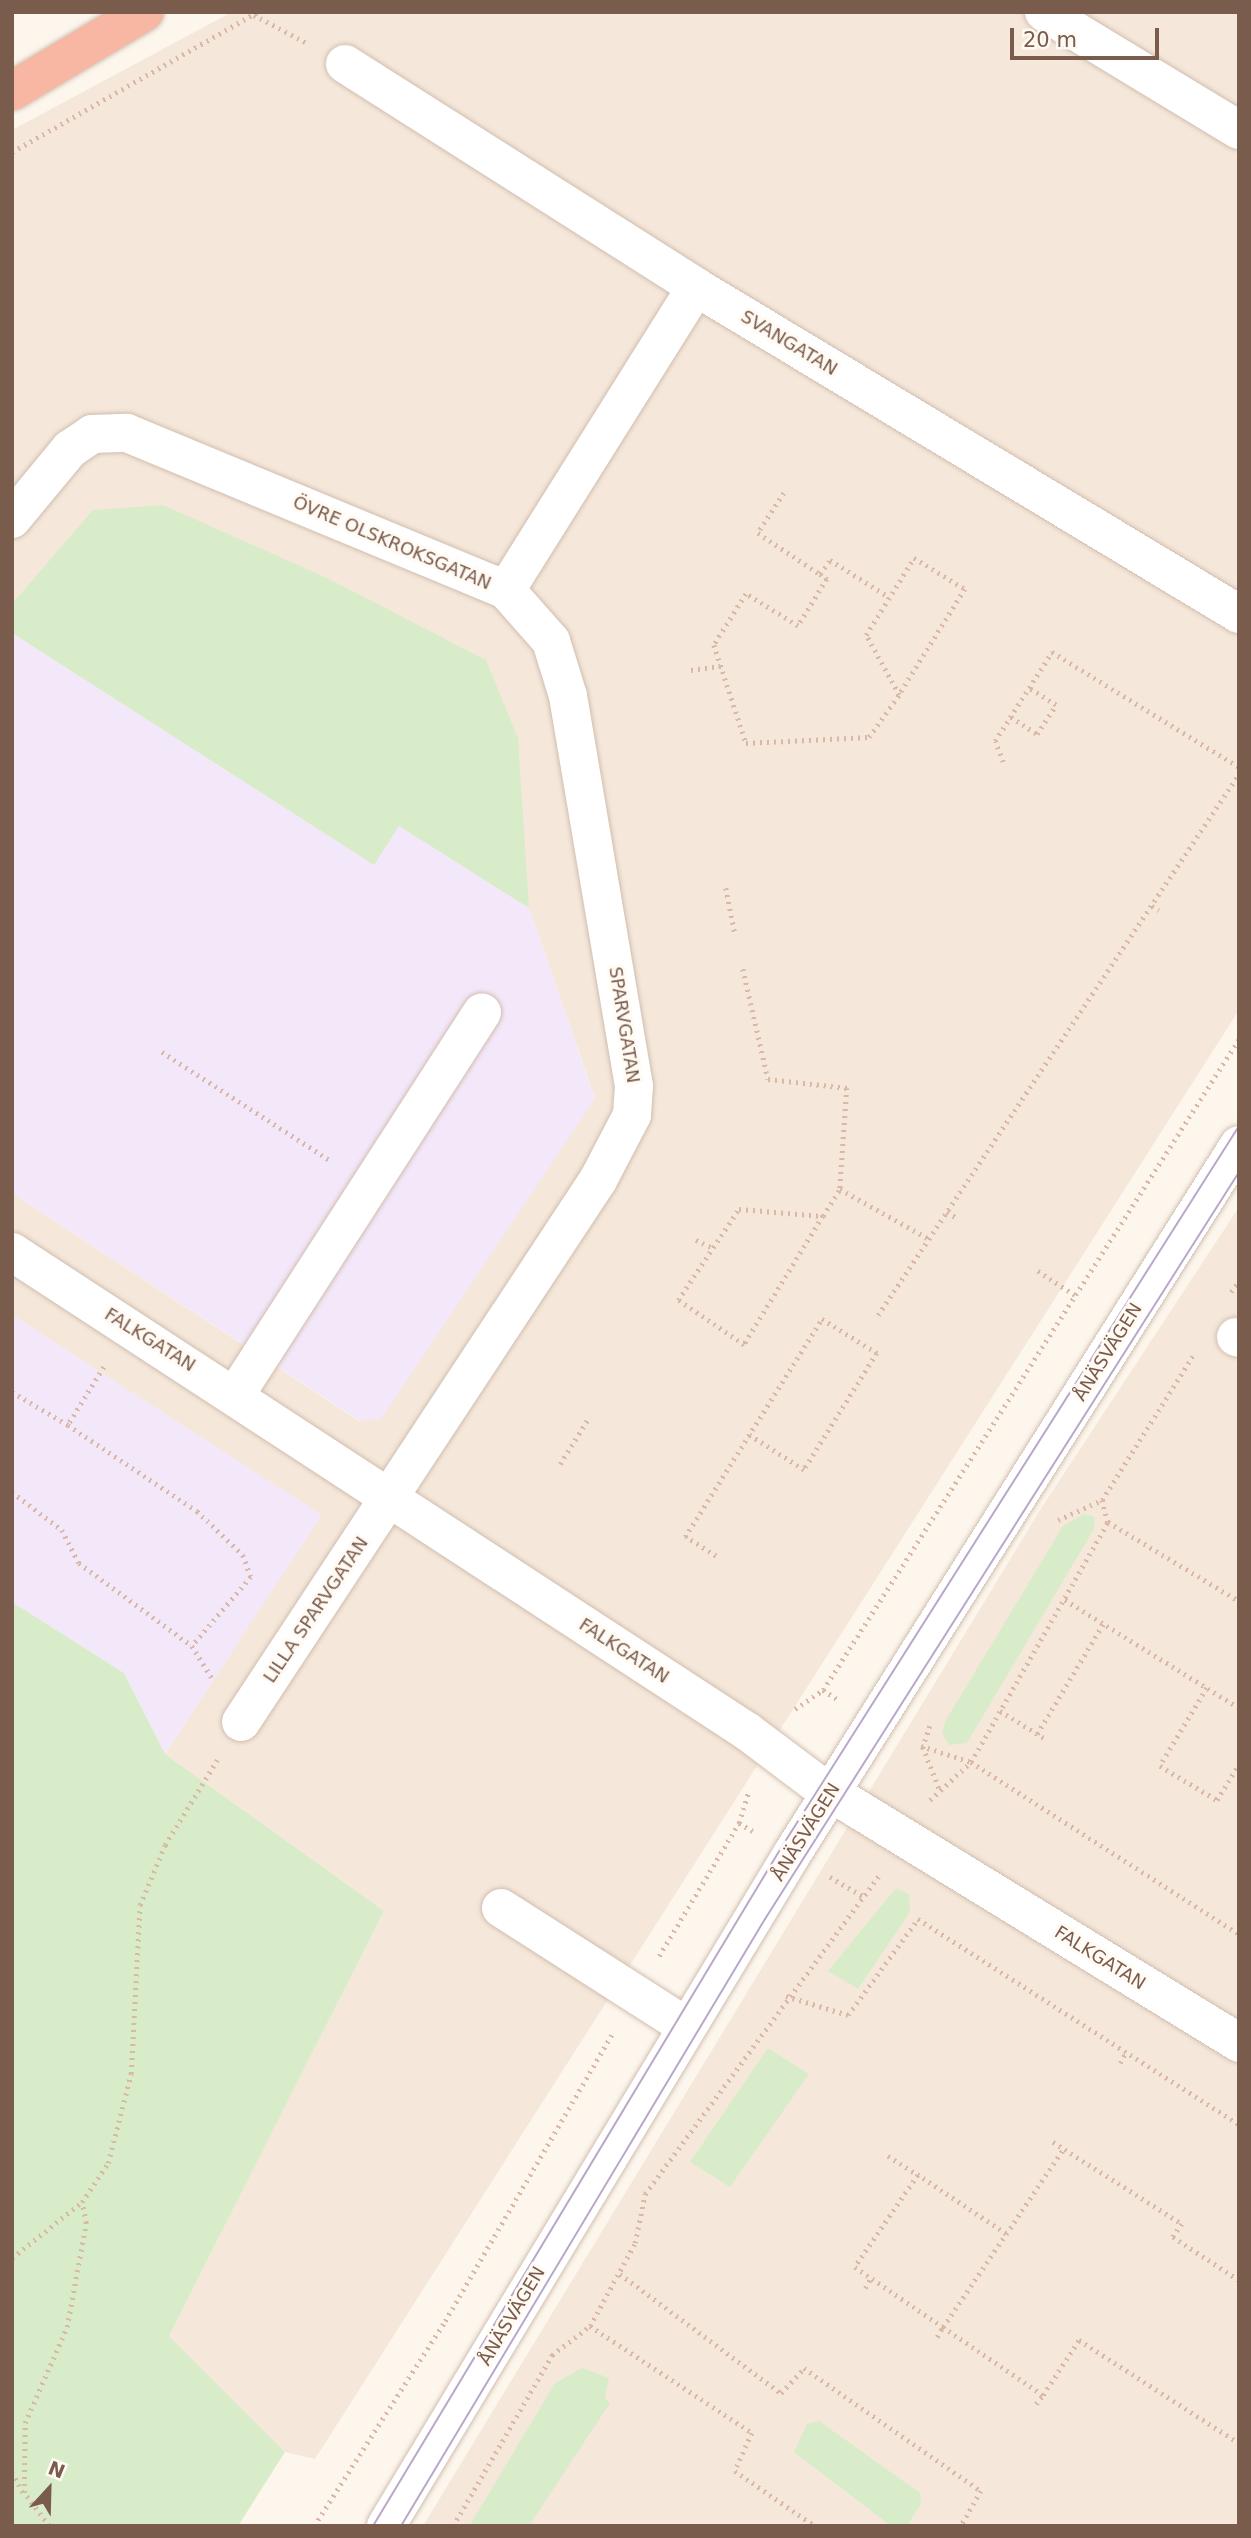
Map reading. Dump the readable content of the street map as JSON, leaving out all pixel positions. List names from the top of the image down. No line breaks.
{"streets":{"street":["SVANGATAN","ÖVRE OLSKROKSGATAN","SPARVGATAN","FALKGATAN","ÅNÄSVÄGEN","LILLA SPARVGATAN"]},"crossings":[["SVANGATAN","ÖVRE OLSKROKSGATAN"],["ÖVRE OLSKROKSGATAN","SPARVGATAN"],["SPARVGATAN","FALKGATAN"],["SPARVGATAN","LILLA SPARVGATAN"],["FALKGATAN","ÅNÄSVÄGEN"],["FALKGATAN","LILLA SPARVGATAN"]],"scale_bar":"20 m","north":"top"}
